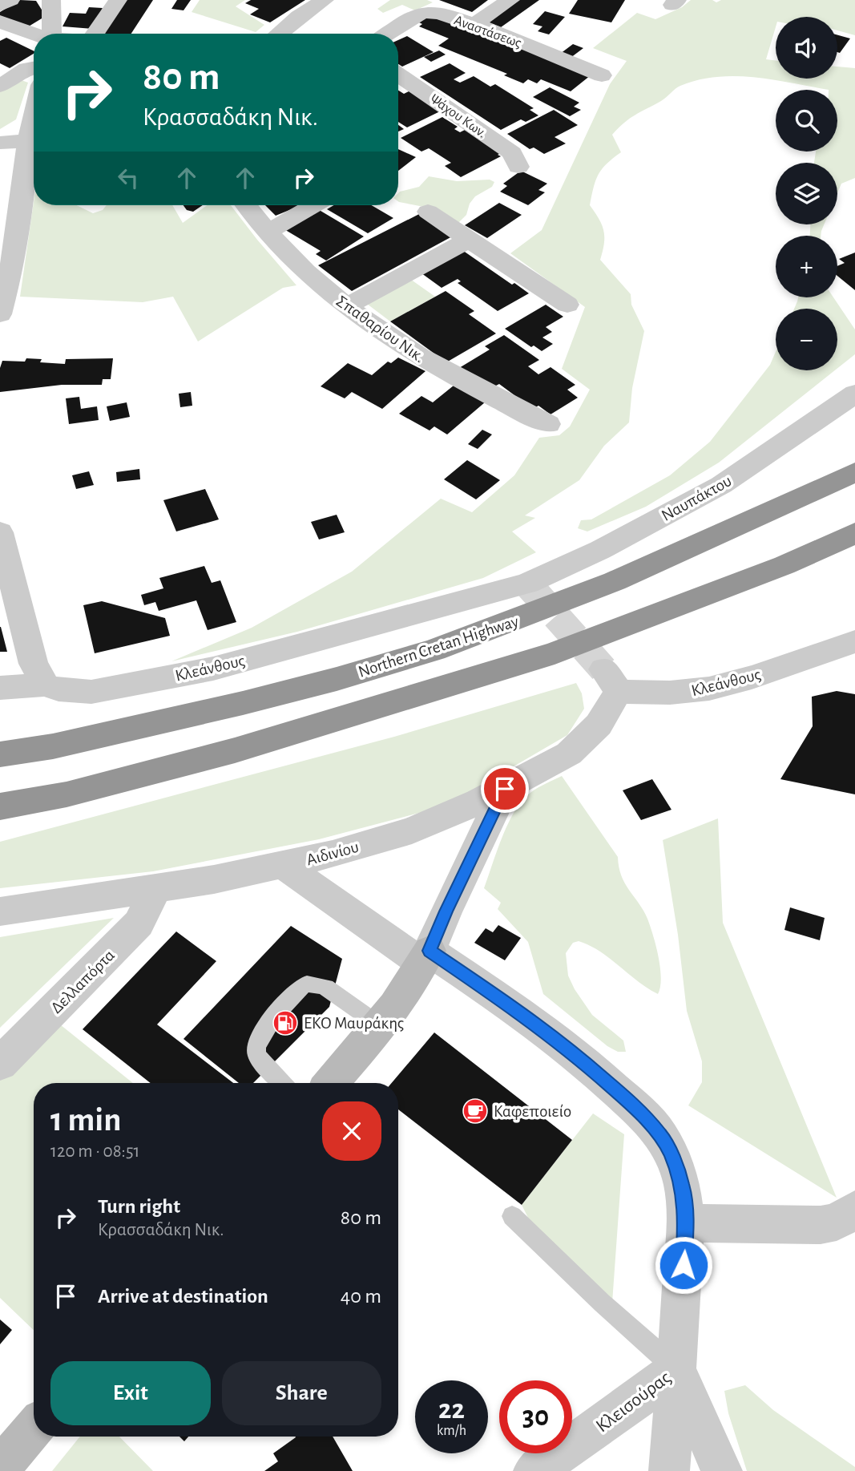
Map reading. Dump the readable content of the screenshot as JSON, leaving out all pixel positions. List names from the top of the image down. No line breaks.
{"streets":{"highway":["Northern Cretan Highway"],"street":["Αναστάσεως","Ψάχου Κων.","Σπαθαρίου Νικ.","Ναυπάκτου","Κλεάνθους","Αιδινίου","Δελλαπόρτα","Κλεισούρας"]},"crossings":[["Ναυπάκτου","Κλεάνθους"],["Κλεάνθους","Αιδινίου"],["Αιδινίου","Δελλαπόρτα"]],"places":{"fuel station":["ΕΚΟ Μαυράκης"],"cafe":["Καφεποιείο"]},"page":{"map_buttons":["+","−"],"turn":["80 m","Κρασσαδάκη Νικ."],"heading":["1 min","120 m · 08:51"],"list":[{"name":"Turn right","note":"Κρασσαδάκη Νικ.","value":"80 m"},{"name":"Arrive at destination","value":"40 m"}],"buttons":["Exit","Share"],"speed":"22 km/h","limit":"30"}}
